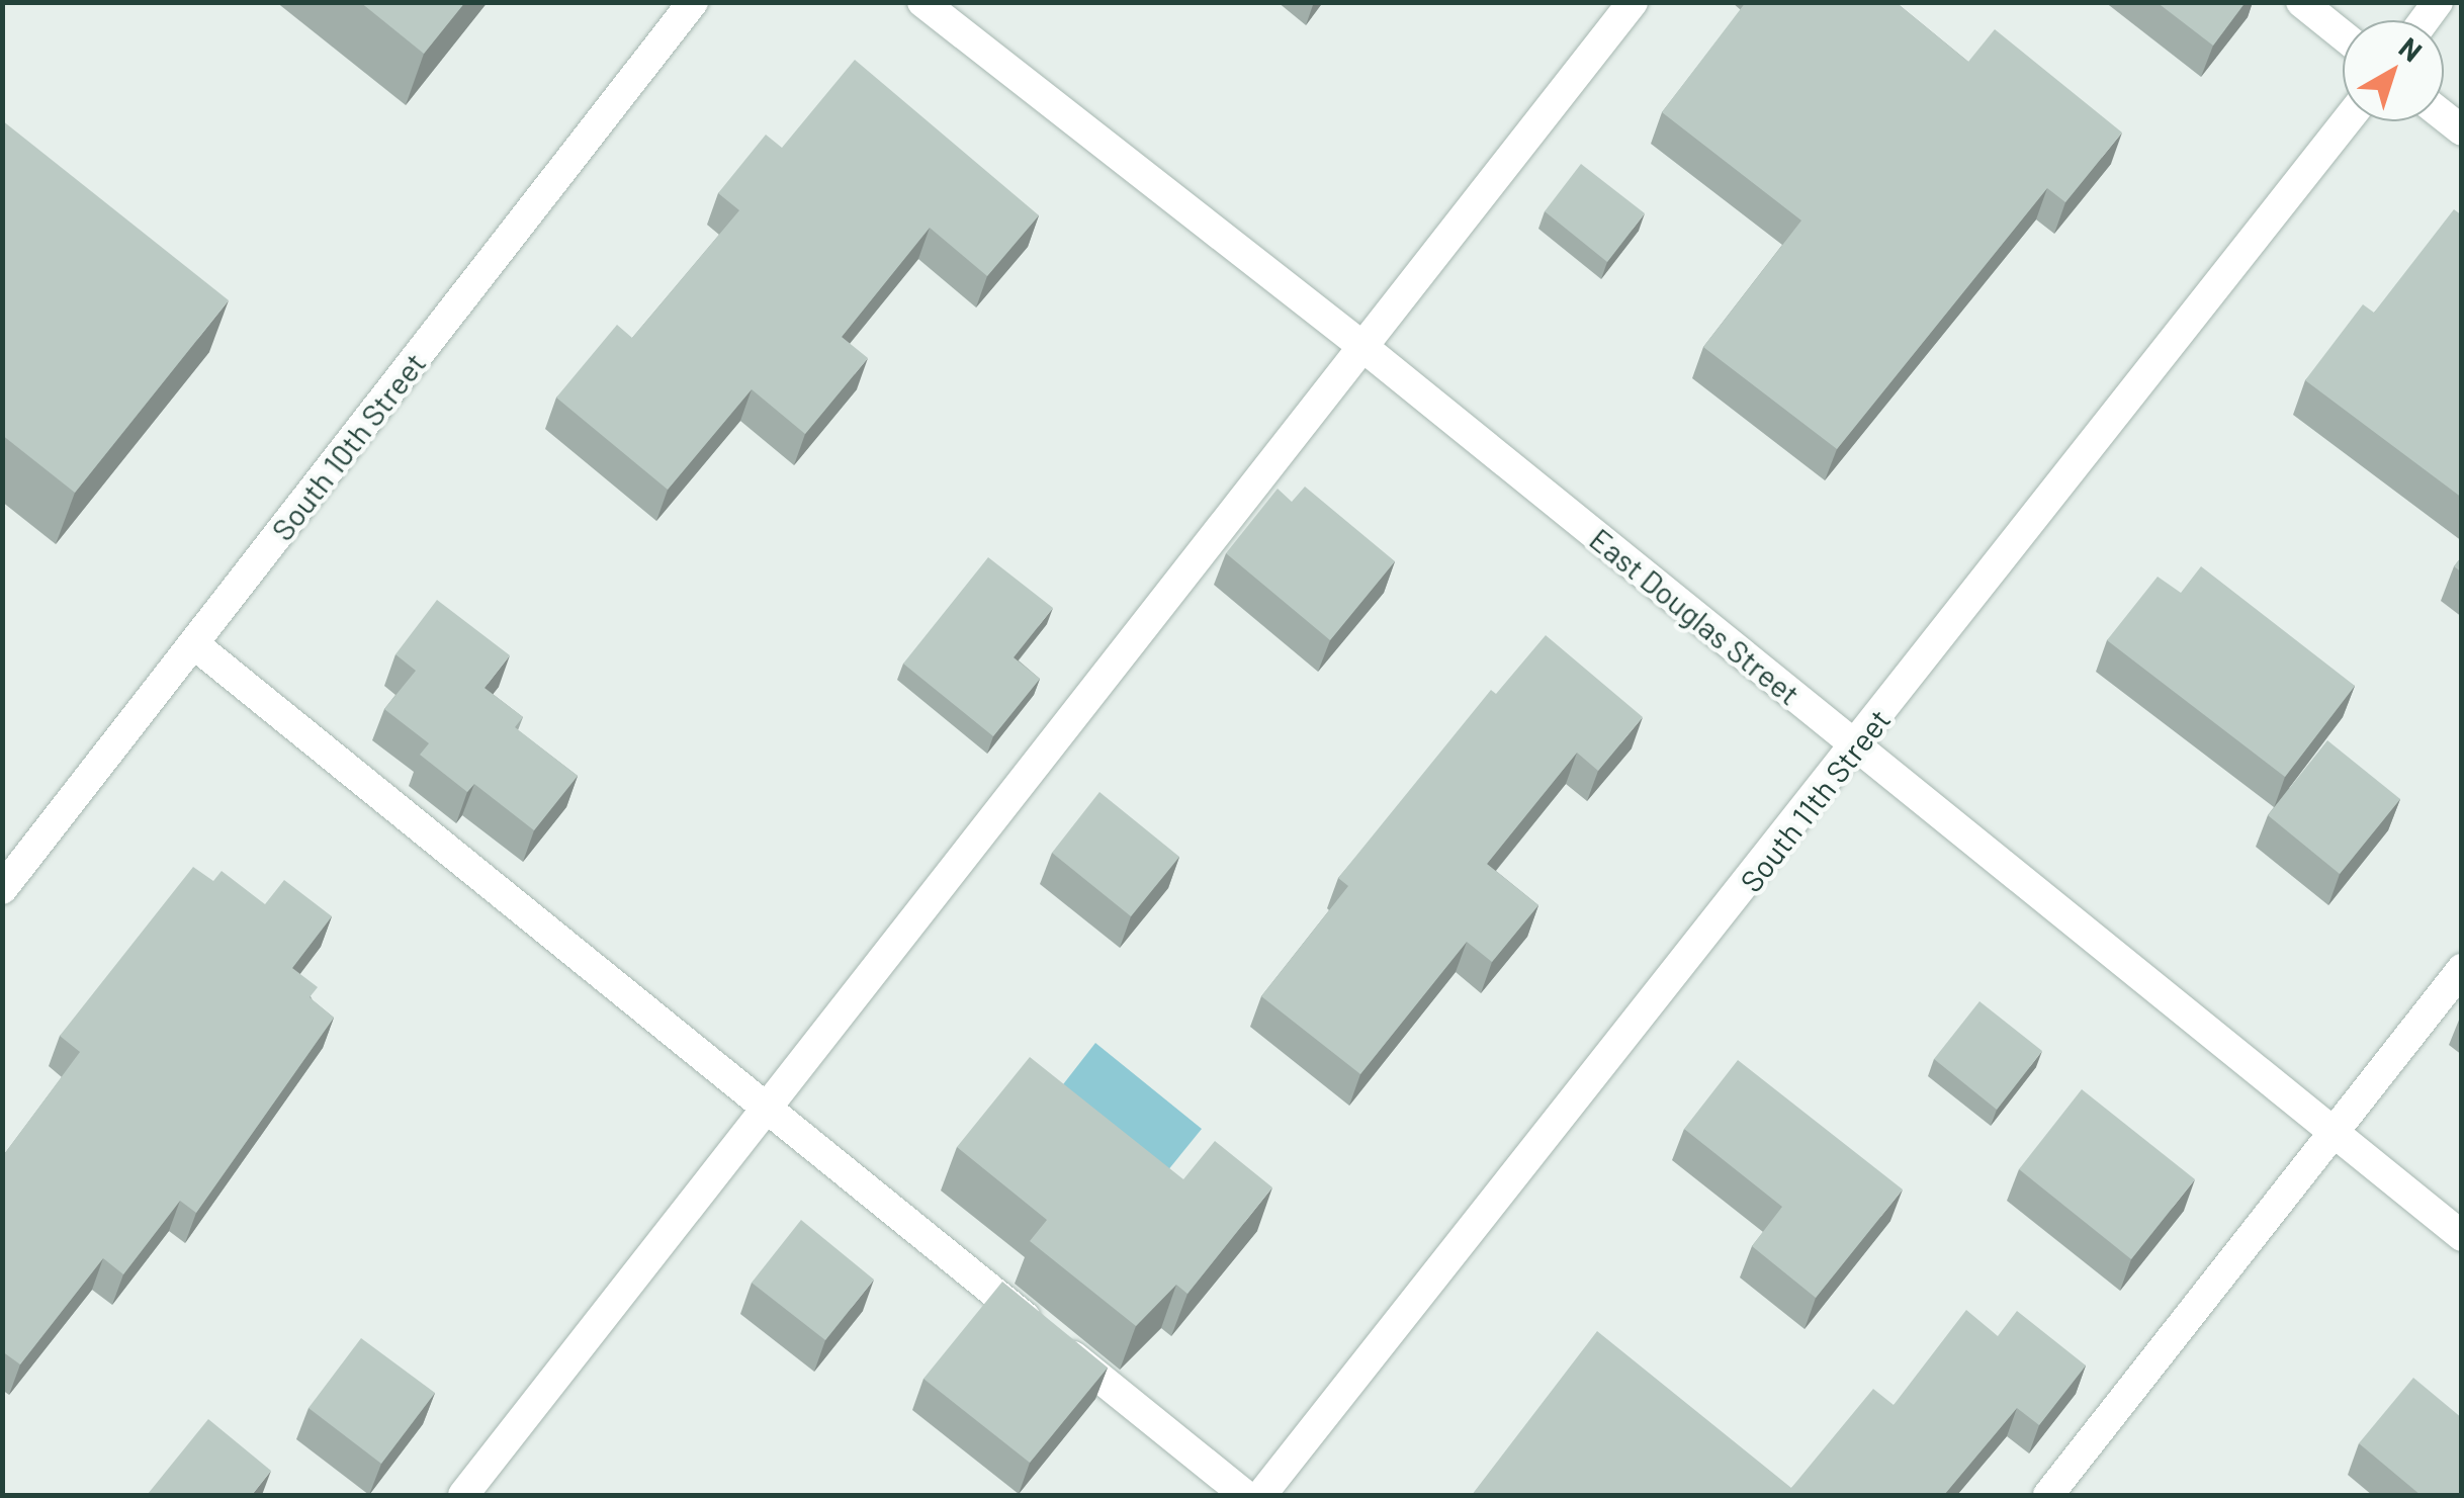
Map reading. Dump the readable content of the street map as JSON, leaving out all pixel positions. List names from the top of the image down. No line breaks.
{"streets":{"street":["South 10th Street","East Douglas Street","South 11th Street"]},"crossings":[["East Douglas Street","South 11th Street"]],"north":"top right"}
